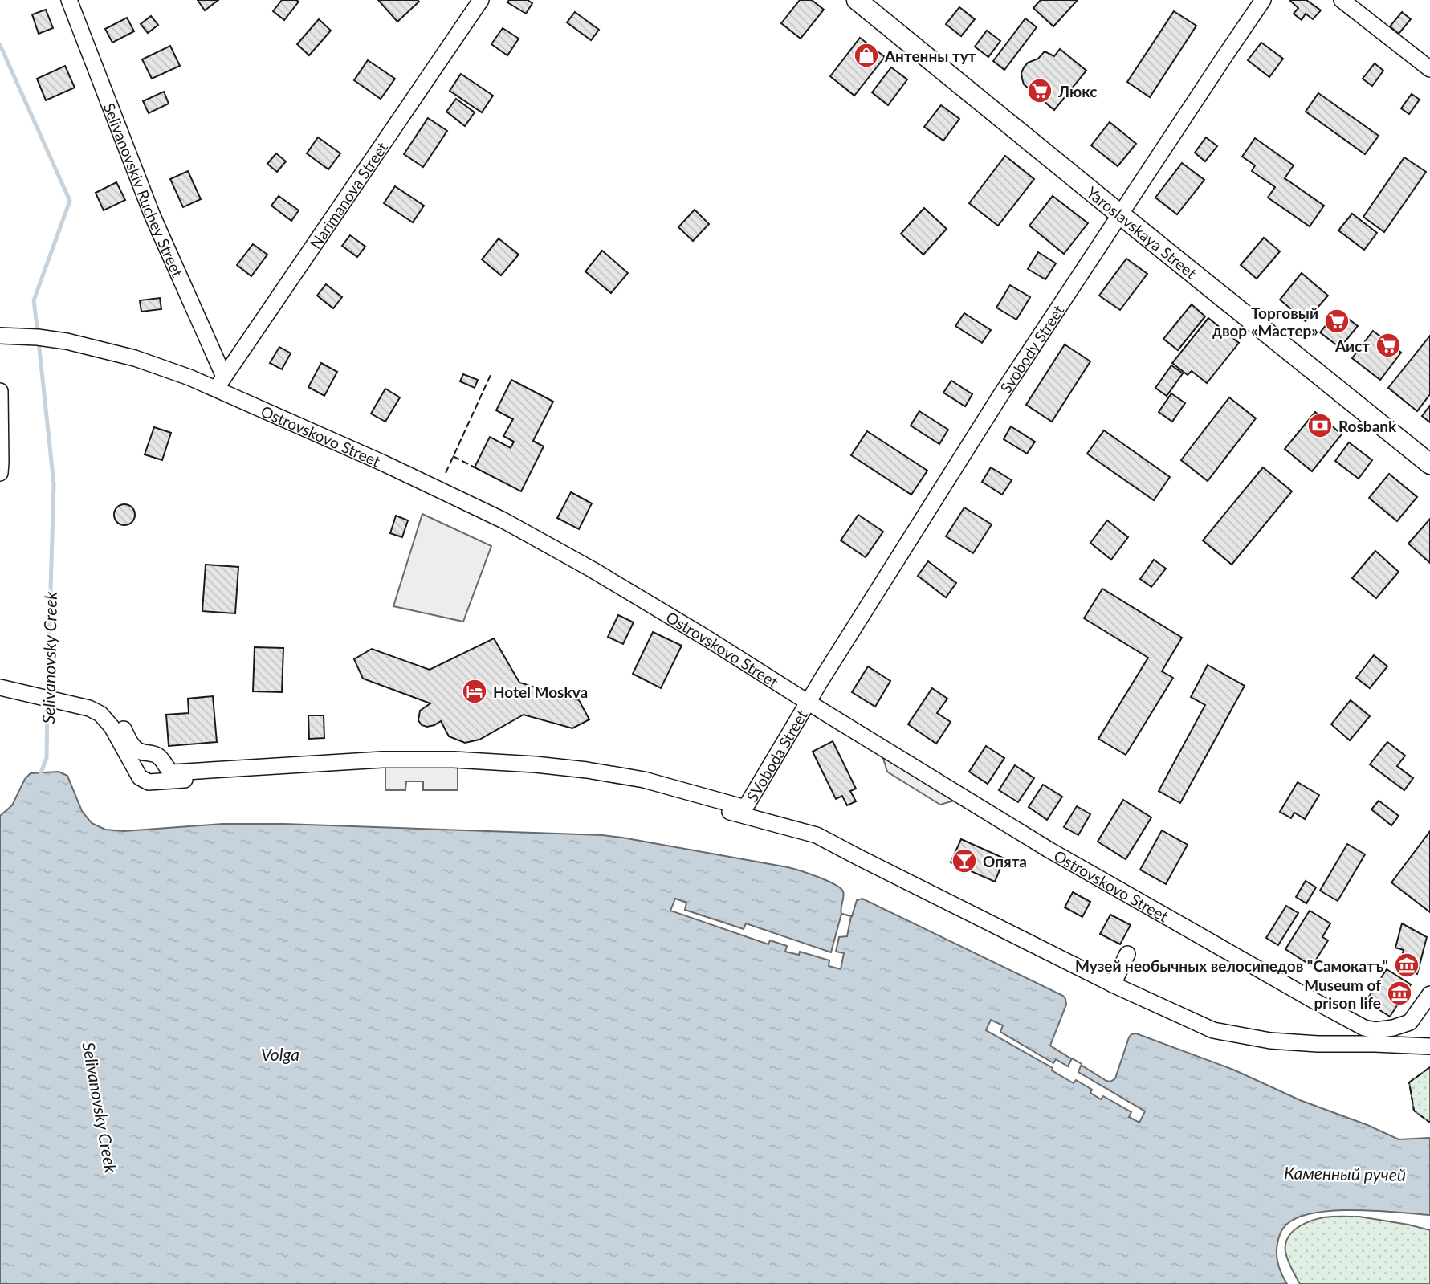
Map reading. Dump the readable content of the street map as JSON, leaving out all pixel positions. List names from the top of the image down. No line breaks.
{"streets":{"main road":["Yaroslavskaya Street"],"street":["Selivanovskiy Ruchey Street","Narimanova Street","Svobody Street","Ostrovskovo Street","SVoboda Street"]},"crossings":[["Selivanovskiy Ruchey Street","Narimanova Street"],["Selivanovskiy Ruchey Street","Ostrovskovo Street"],["Narimanova Street","Ostrovskovo Street"],["Yaroslavskaya Street","Svobody Street"],["Svobody Street","Ostrovskovo Street"],["Svobody Street","SVoboda Street"],["Ostrovskovo Street","SVoboda Street"]],"water":["Selivanovsky Creek","Volga","Каменный ручей"],"places":{"shop":["Антенны тут"],"supermarket":["Люкс","Торговый двор «Мастер»","Аист"],"bank":["Rosbank"],"hotel":["Hotel Moskva"],"bar":["Опята"],"museum":["Музей необычных велосипедов \"Самокатъ\"","Museum of prison life"]}}
